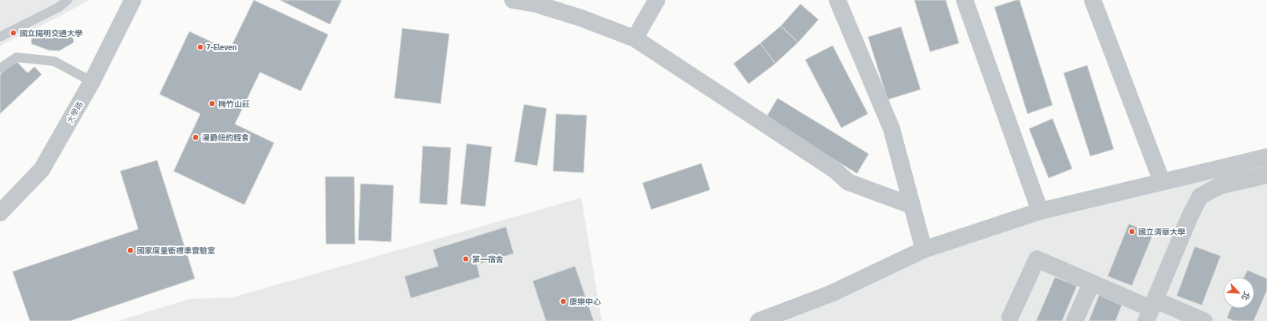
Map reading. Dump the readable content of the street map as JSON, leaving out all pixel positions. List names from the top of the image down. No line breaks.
{"streets":{"street":["大學路"]},"places":["國立陽明交通大學","7-Eleven","梅竹山莊","漫爵紐約輕食","國立清華大學","國家度量衡標準實驗室","第一宿舍","康樂中心"],"north":"bottom right"}
